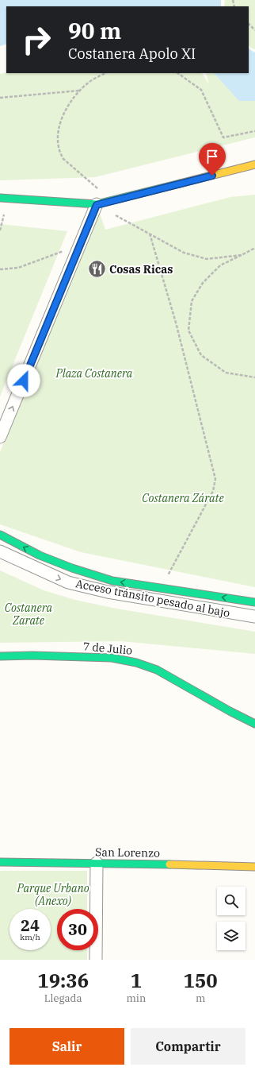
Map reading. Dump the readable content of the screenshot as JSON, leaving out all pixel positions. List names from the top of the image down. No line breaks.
{"streets":{"street":["Acceso tránsito pesado al bajo","7 de Julio","San Lorenzo"]},"parks":["Plaza Costanera","Costanera Zárate","Costanera Zarate","Parque Urbano (Anexo)"],"places":{"restaurant":["Cosas Ricas"]},"page":{"turn":["90 m","Costanera Apolo XI"],"speed":"24 km/h","limit":"30","eta":["19:36","Llegada","1","min","150","m"],"buttons":["Salir","Compartir"]}}
